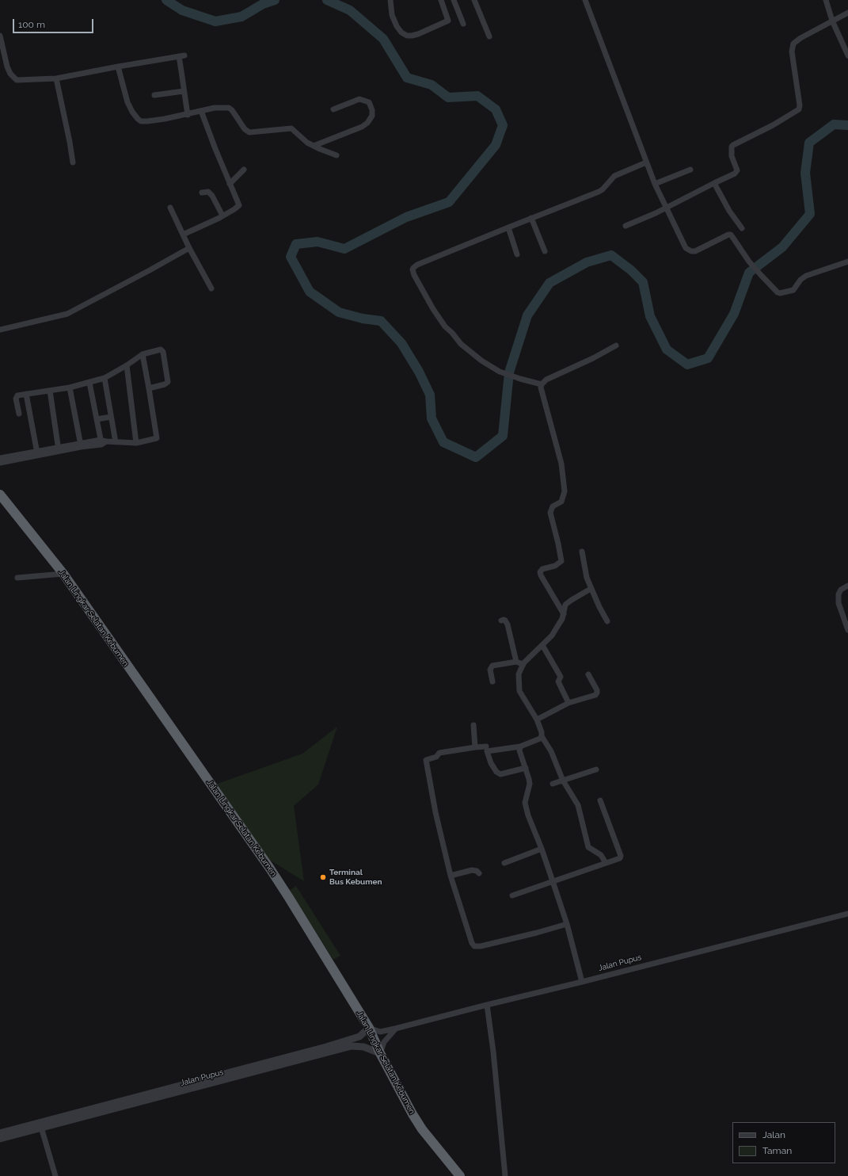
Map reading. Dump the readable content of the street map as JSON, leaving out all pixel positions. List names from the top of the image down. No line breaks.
{"streets":{"highway":["Jalan Lingkar Selatan Kebumen"],"street":["Jalan Pupus"]},"crossings":[["Jalan Lingkar Selatan Kebumen","Jalan Pupus"]],"places":["Terminal Bus Kebumen"],"legend":["Jalan","Taman"],"scale_bar":"100 m"}
